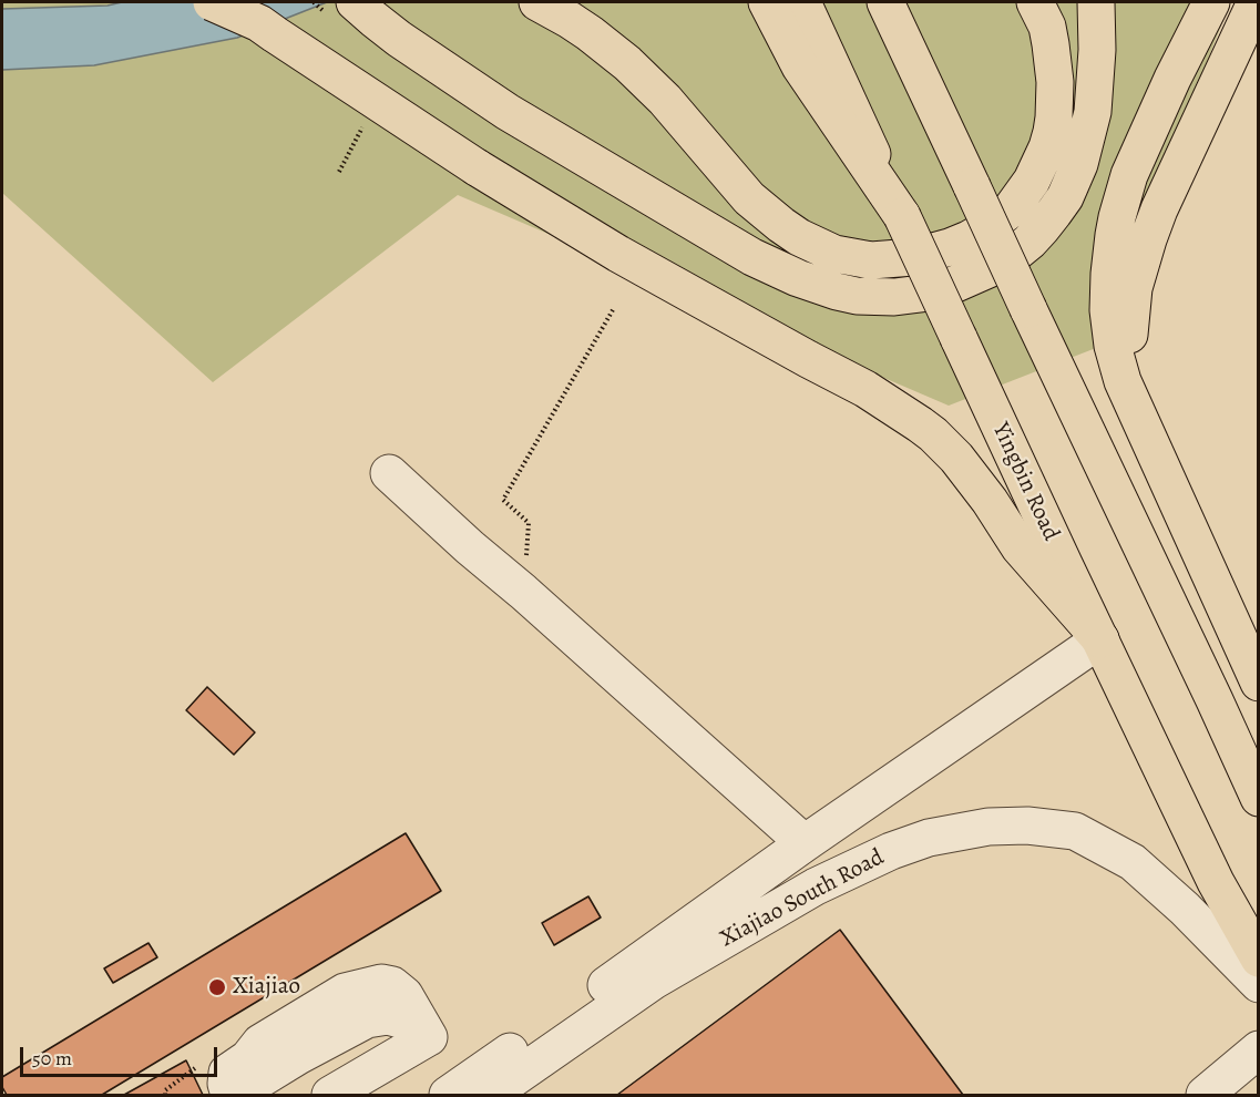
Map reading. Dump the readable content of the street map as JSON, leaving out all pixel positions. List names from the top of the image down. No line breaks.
{"streets":{"main road":["Yingbin Road"],"street":["Xiajiao South Road"]},"crossings":[["Yingbin Road","Xiajiao South Road"]],"places":["Xiajiao"],"scale_bar":"50 m"}
